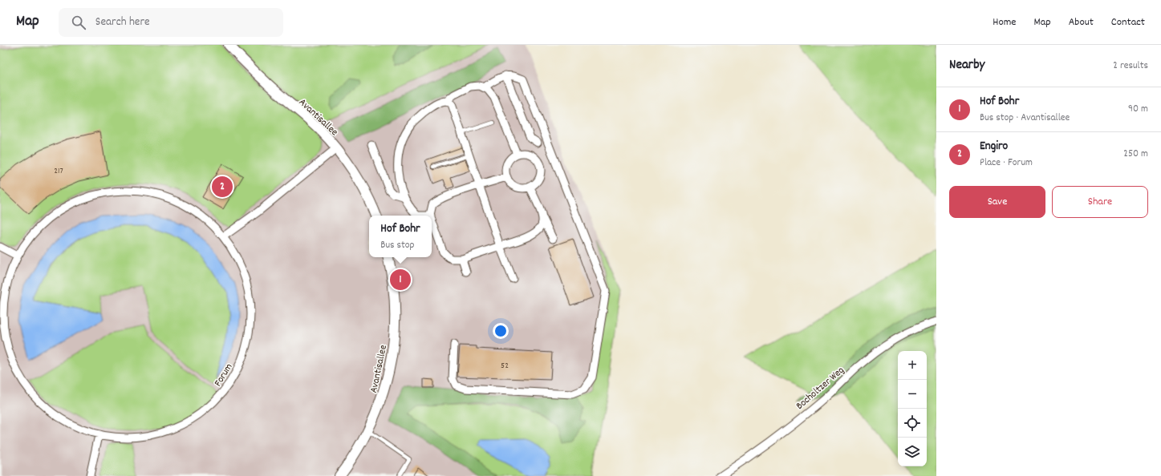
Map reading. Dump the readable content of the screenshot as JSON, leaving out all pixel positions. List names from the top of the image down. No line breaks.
{"streets":{"street":["Avantisallee","Forum","Bocholtzer Weg"]},"house_numbers":["217","52"],"page":{"header":"Map","search":"Search here","nav":["Home","Map","About","Contact"],"heading":["Nearby","2 results"],"list":[{"mark":"1","name":"Hof Bohr","note":"Bus stop · Avantisallee","value":"90 m"},{"mark":"2","name":"Engiro","note":"Place · Forum","value":"250 m"}],"pins":["2","1"],"buttons":["Save","Share"],"popup":["Hof Bohr","Bus stop"],"map_buttons":["+","−"]}}
